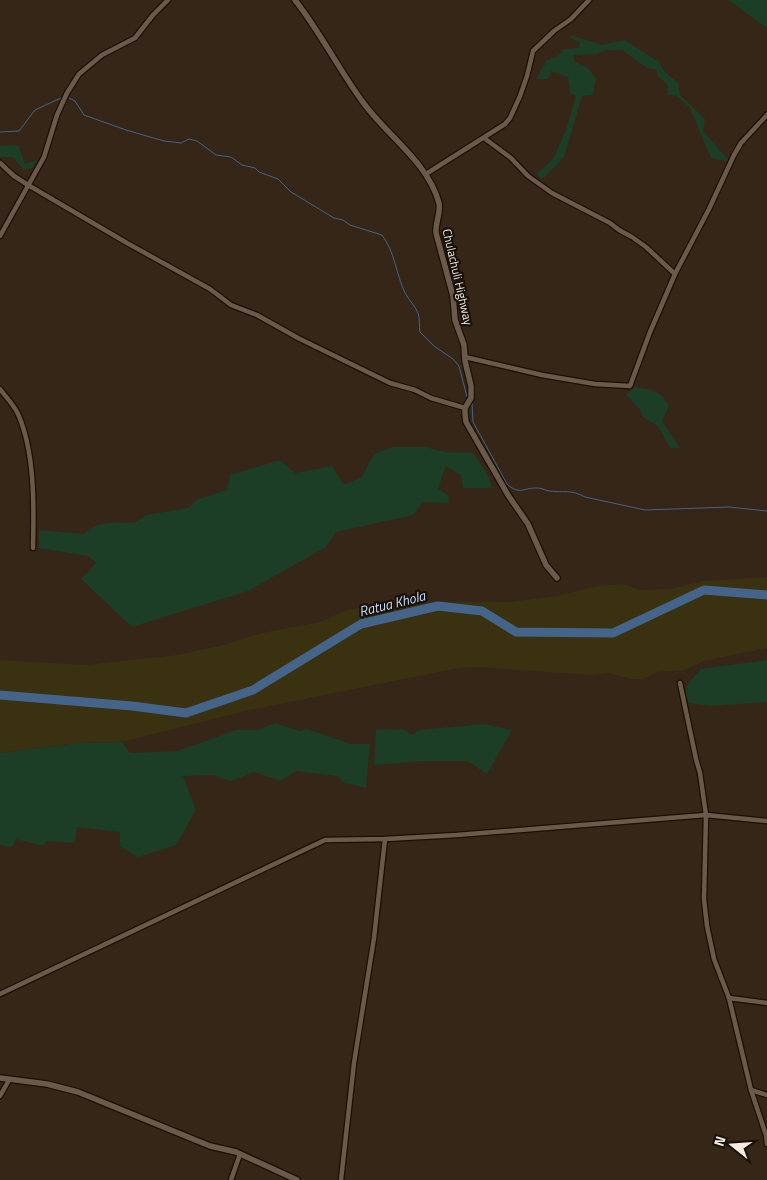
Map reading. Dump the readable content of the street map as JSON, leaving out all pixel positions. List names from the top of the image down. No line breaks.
{"streets":{"street":["Chulachuli Highway"]},"water":["Ratua Khola"],"north":"left"}
